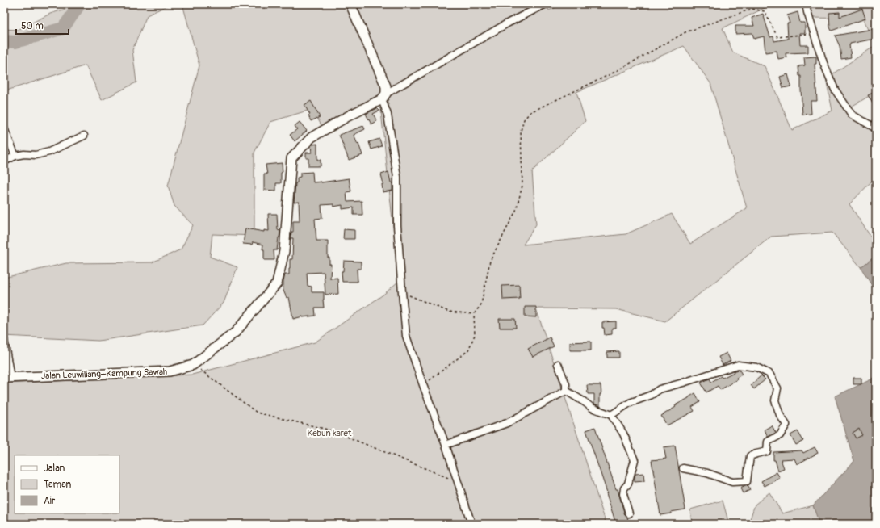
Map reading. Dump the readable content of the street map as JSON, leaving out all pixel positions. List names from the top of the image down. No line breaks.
{"streets":{"main road":["Jalan Leuwiliang–Kampung Sawah"]},"parks":["Kebun karet"],"legend":["Jalan","Taman","Air"],"scale_bar":"50 m"}
